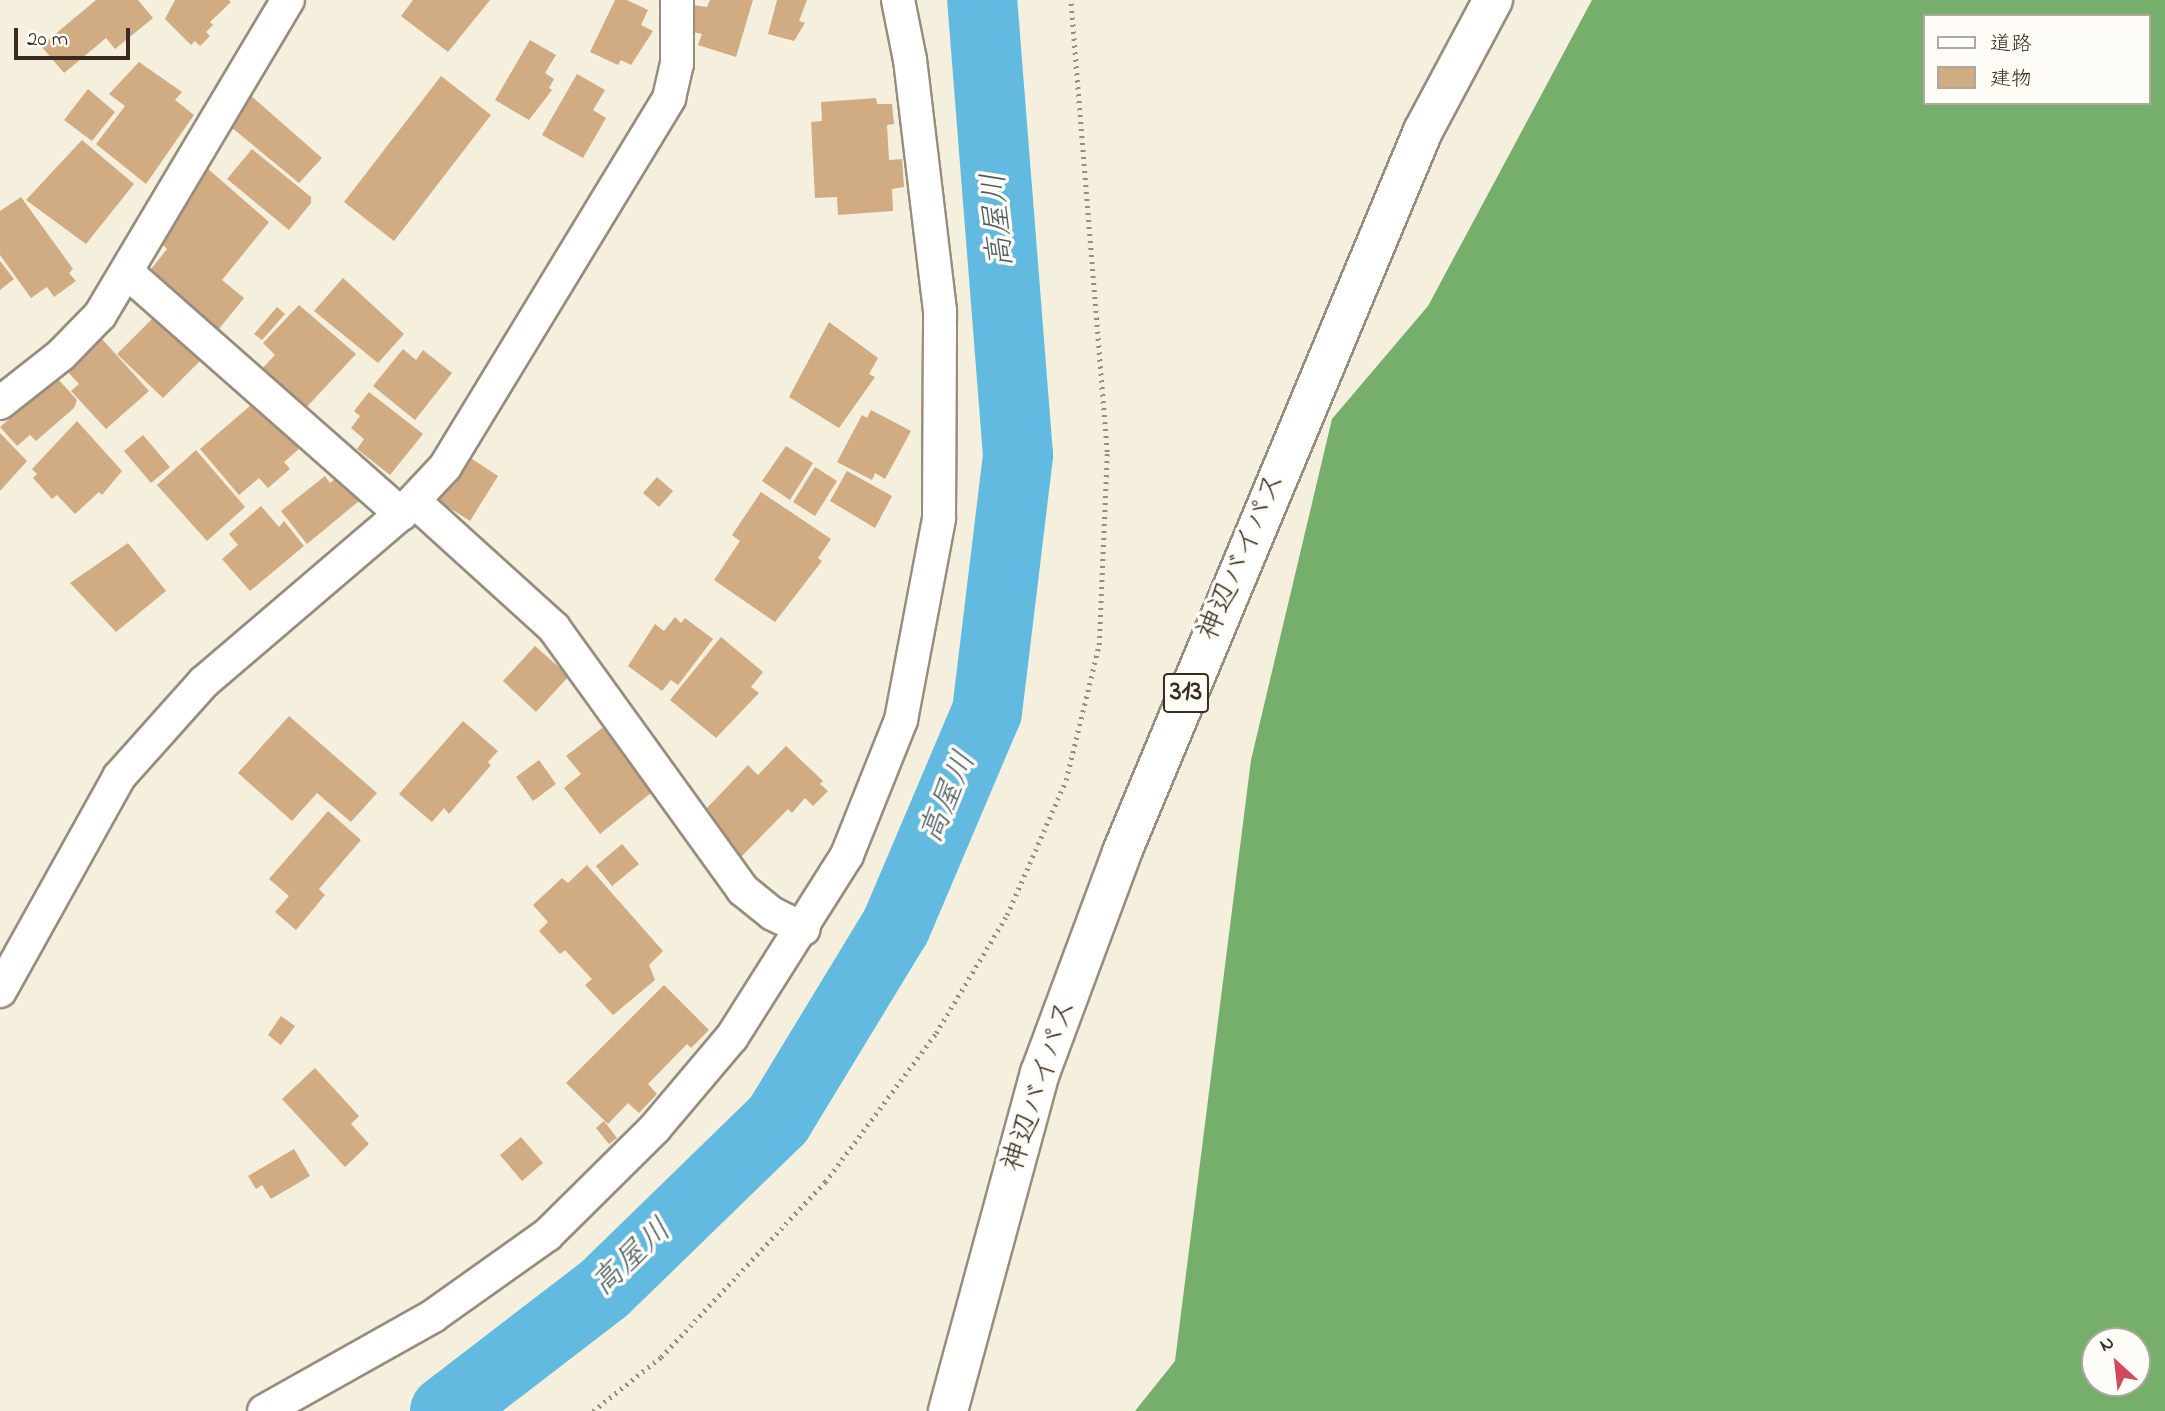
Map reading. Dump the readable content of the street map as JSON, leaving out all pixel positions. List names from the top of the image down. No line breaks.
{"streets":{"highway":["神辺バイパス","313"]},"water":["高屋川"],"legend":["道路","建物"],"scale_bar":"20 m","north":"top left"}
